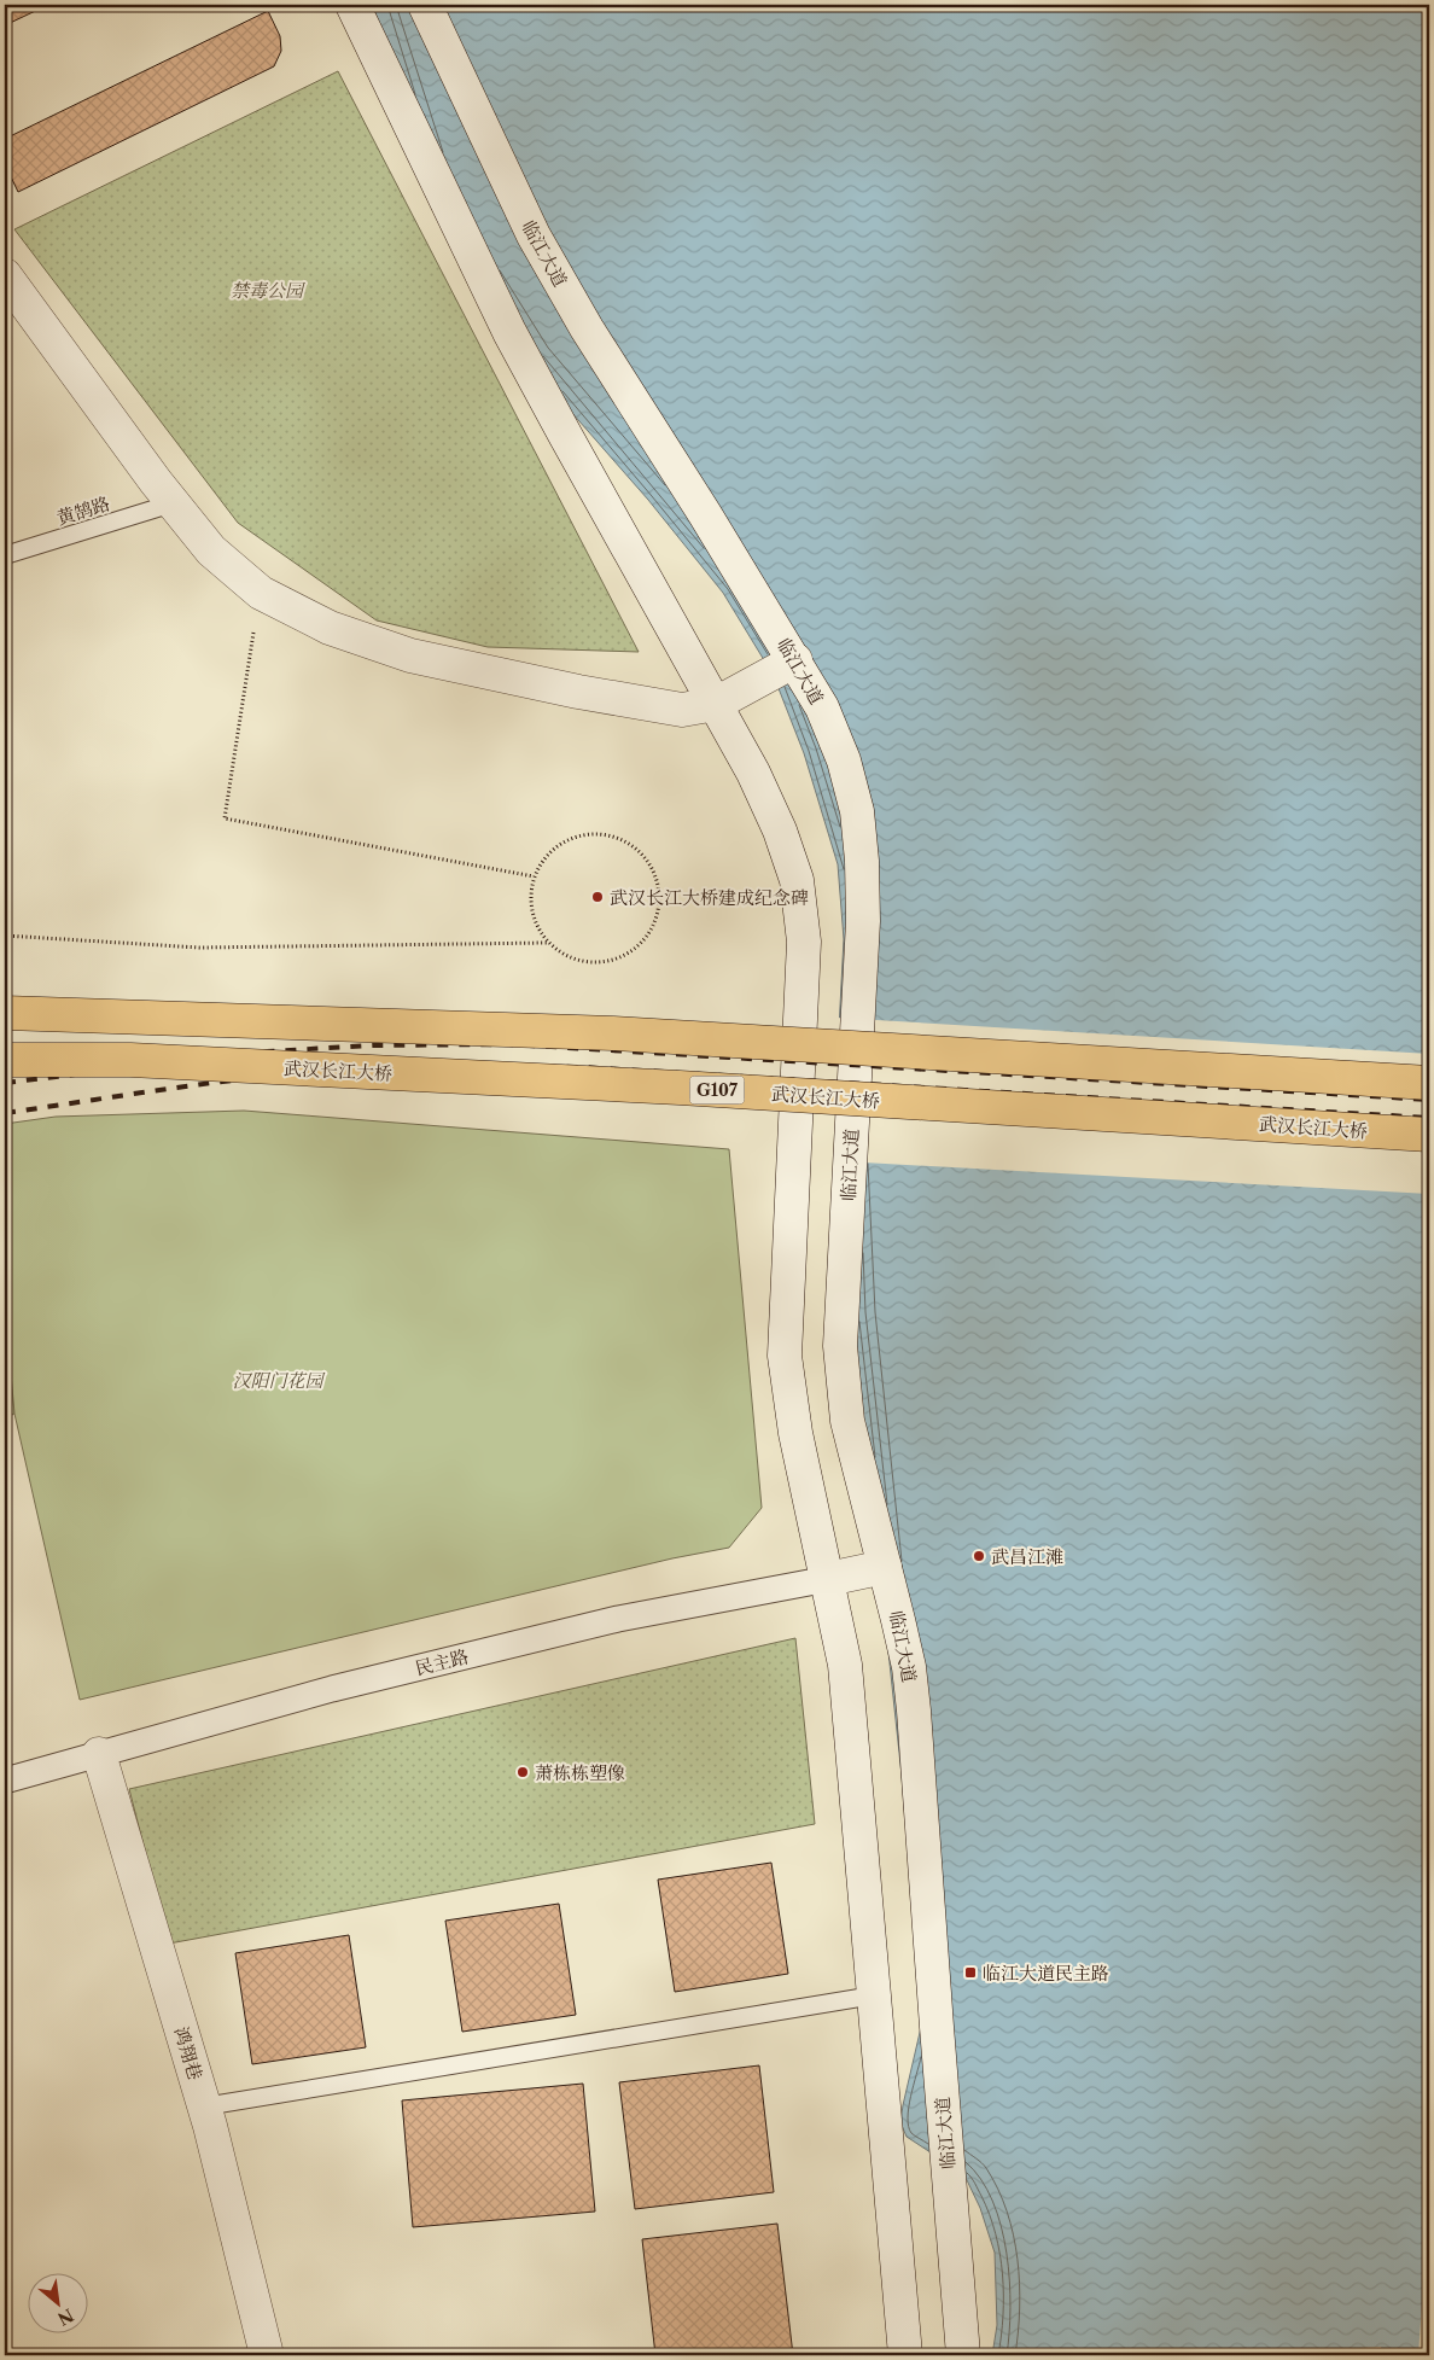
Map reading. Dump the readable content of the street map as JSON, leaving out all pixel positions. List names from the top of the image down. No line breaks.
{"streets":{"highway":["武汉长江大桥","G107"],"main road":["临江大道","民主路","鸿翔巷"],"lane":["黄鹄路"]},"crossings":[["临江大道","民主路"],["民主路","鸿翔巷"]],"parks":["禁毒公园","汉阳门花园"],"places":{"other":["武汉长江大桥建成纪念碑","武昌江滩","萧栋栋塑像"],"transit":["临江大道民主路"]},"north":"bottom right"}
